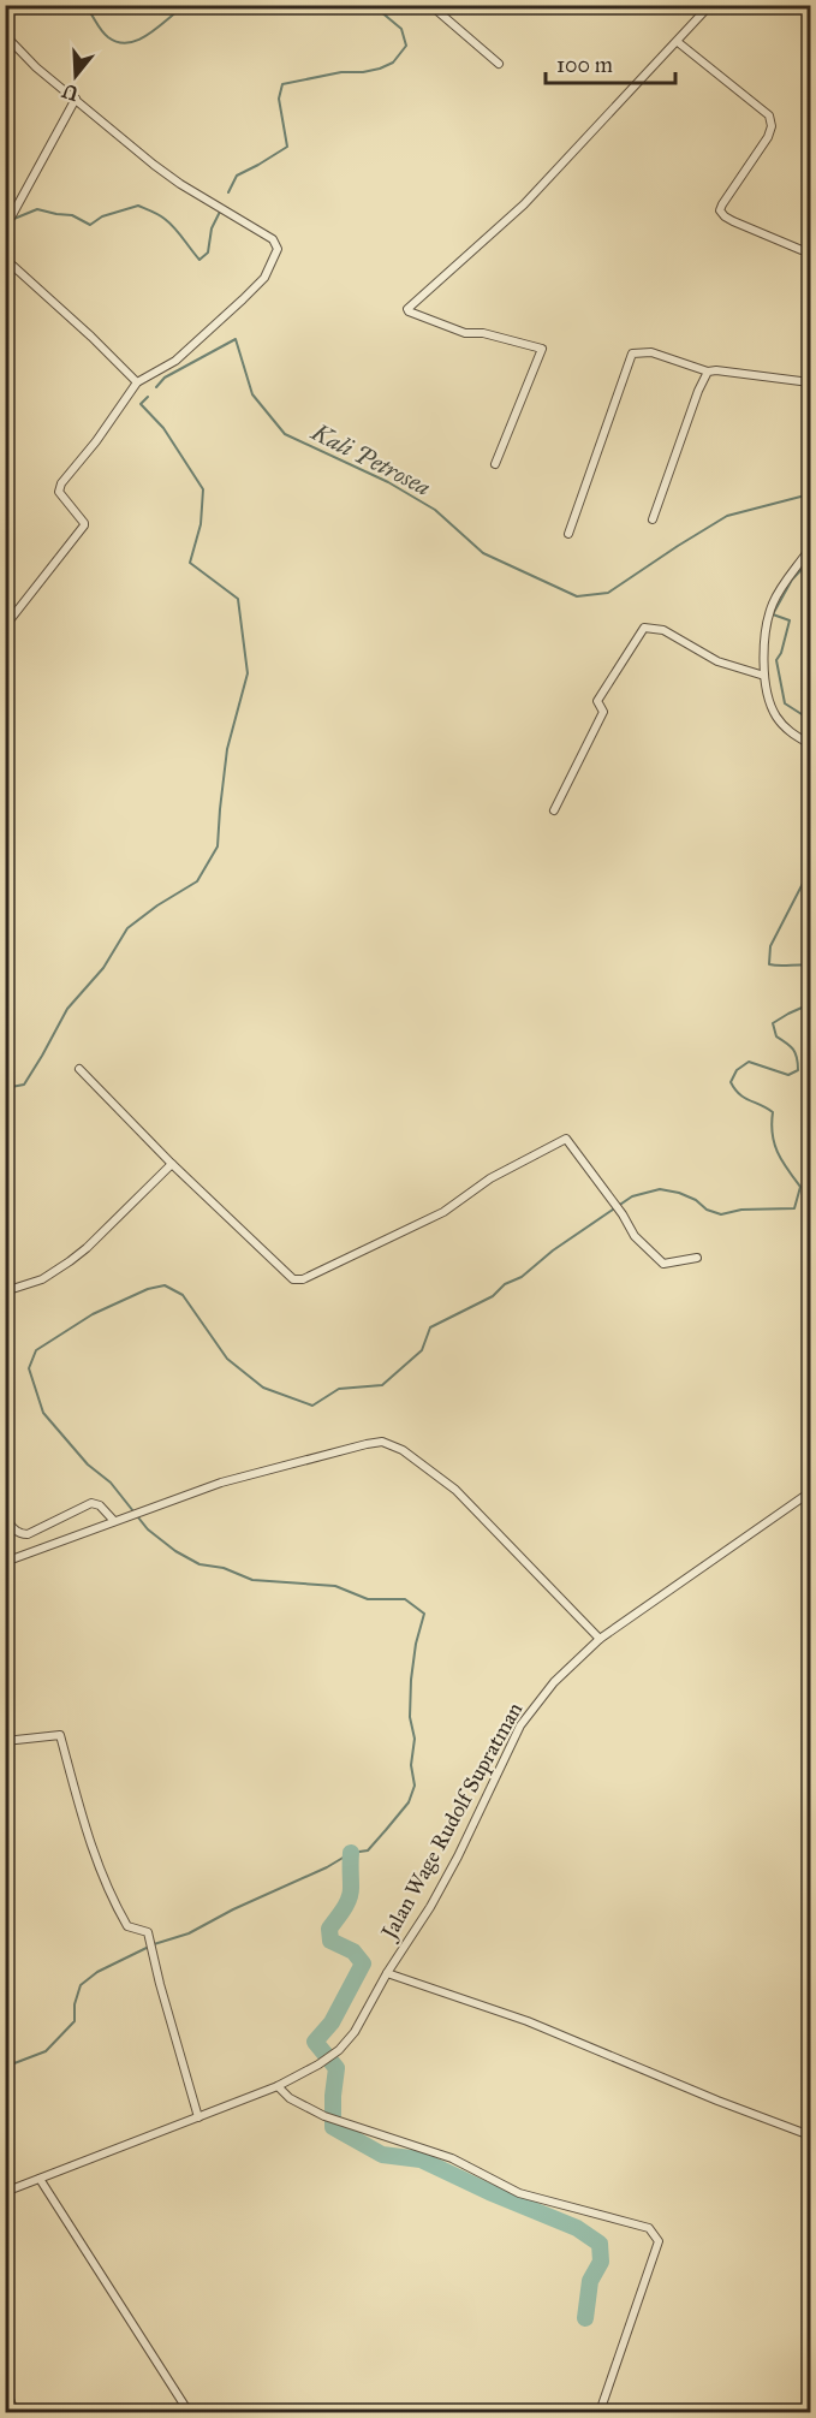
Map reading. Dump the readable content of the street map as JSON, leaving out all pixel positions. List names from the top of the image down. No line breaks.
{"streets":{"street":["Jalan Wage Rudolf Supratman"]},"water":["Kali Petrosea"],"scale_bar":"100 m","north":"bottom"}
